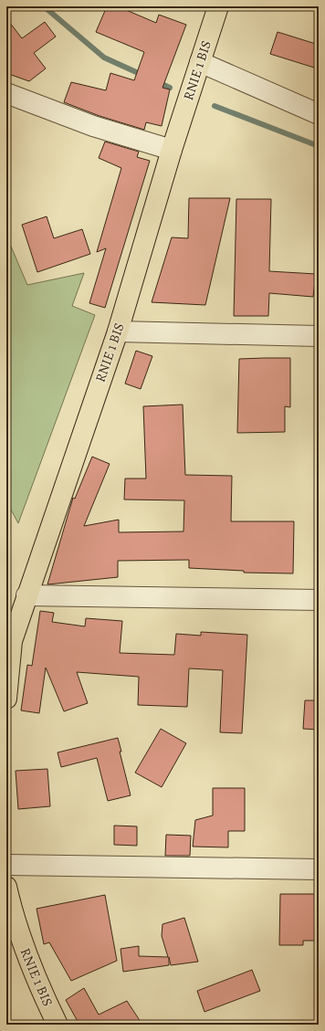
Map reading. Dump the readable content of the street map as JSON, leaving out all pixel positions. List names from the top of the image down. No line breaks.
{"streets":{"main road":["RNIE 1 BIS"]}}
